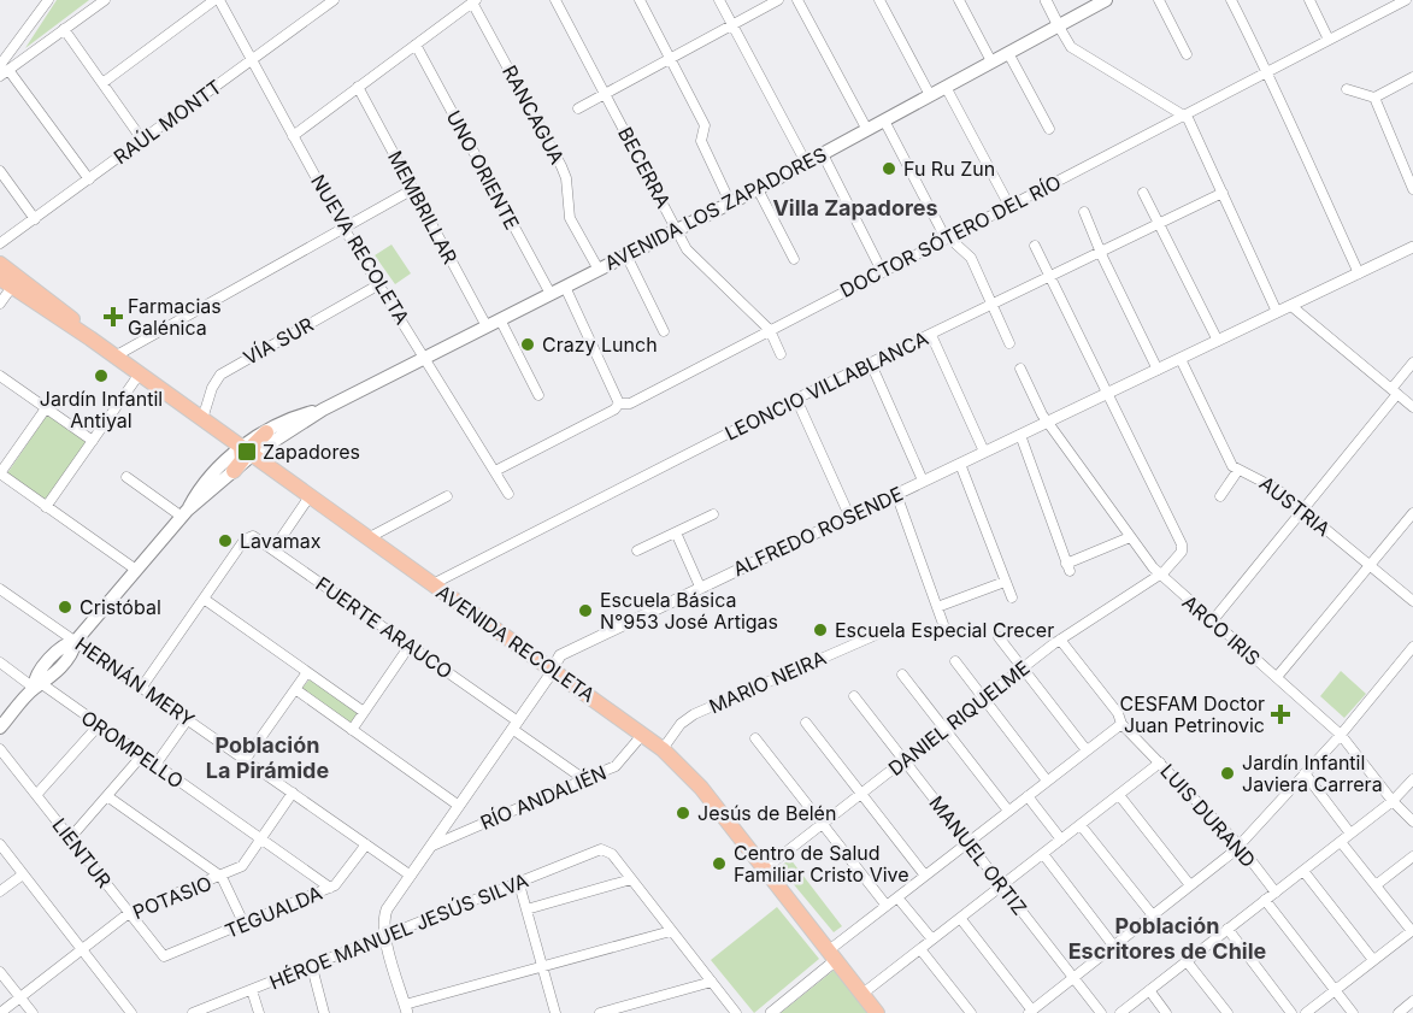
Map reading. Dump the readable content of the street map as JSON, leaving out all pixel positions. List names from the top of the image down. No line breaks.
{"streets":{"main road":["AVENIDA LOS ZAPADORES","AVENIDA RECOLETA"],"street":["RANCAGUA","RAÚL MONTT","BECERRA","UNO ORIENTE","MEMBRILLAR","DOCTOR SÓTERO DEL RÍO","NUEVA RECOLETA","VÍA SUR","LEONCIO VILLABLANCA","AUSTRIA","ALFREDO ROSENDE","FUERTE ARAUCO","ARCO IRIS","HERNÁN MERY","MARIO NEIRA","DANIEL RIQUELME","OROMPELLO","RÍO ANDALIÉN","LUIS DURAND","LIENTUR","MANUEL ORTIZ","POTASIO","TEGUALDA","HÉROE MANUEL JESÚS SILVA"]},"crossings":[["RANCAGUA","AVENIDA LOS ZAPADORES"],["RAÚL MONTT","NUEVA RECOLETA"],["BECERRA","AVENIDA LOS ZAPADORES"],["BECERRA","DOCTOR SÓTERO DEL RÍO"],["UNO ORIENTE","AVENIDA LOS ZAPADORES"],["MEMBRILLAR","AVENIDA LOS ZAPADORES"],["AVENIDA LOS ZAPADORES","NUEVA RECOLETA"],["AVENIDA LOS ZAPADORES","AVENIDA RECOLETA"],["AVENIDA LOS ZAPADORES","HERNÁN MERY"],["AVENIDA LOS ZAPADORES","OROMPELLO"],["DOCTOR SÓTERO DEL RÍO","NUEVA RECOLETA"],["NUEVA RECOLETA","VÍA SUR"],["VÍA SUR","AVENIDA RECOLETA"],["LEONCIO VILLABLANCA","AVENIDA RECOLETA"],["AUSTRIA","ALFREDO ROSENDE"],["ALFREDO ROSENDE","FUERTE ARAUCO"],["ALFREDO ROSENDE","ARCO IRIS"],["ALFREDO ROSENDE","AVENIDA RECOLETA"],["ALFREDO ROSENDE","HERNÁN MERY"],["ALFREDO ROSENDE","DANIEL RIQUELME"],["ALFREDO ROSENDE","RÍO ANDALIÉN"],["ALFREDO ROSENDE","HÉROE MANUEL JESÚS SILVA"],["FUERTE ARAUCO","RÍO ANDALIÉN"],["ARCO IRIS","DANIEL RIQUELME"],["AVENIDA RECOLETA","MARIO NEIRA"],["AVENIDA RECOLETA","DANIEL RIQUELME"],["AVENIDA RECOLETA","RÍO ANDALIÉN"],["HERNÁN MERY","POTASIO"],["HERNÁN MERY","TEGUALDA"],["DANIEL RIQUELME","LUIS DURAND"],["DANIEL RIQUELME","MANUEL ORTIZ"],["OROMPELLO","POTASIO"],["OROMPELLO","TEGUALDA"],["LIENTUR","POTASIO"],["LIENTUR","TEGUALDA"]],"districts":["Villa Zapadores","Población La Pirámide","Población Escritores de Chile"],"places":{"other":["Fu Ru Zun","Crazy Lunch","Jardín Infantil Antiyal","Lavamax","Cristóbal","Escuela Básica N°953 José Artigas","Escuela Especial Crecer","Jardín Infantil Javiera Carrera","Jesús de Belén","Centro de Salud Familiar Cristo Vive"],"health":["Farmacias Galénica","CESFAM Doctor Juan Petrinovic"],"transit":["Zapadores"]}}
